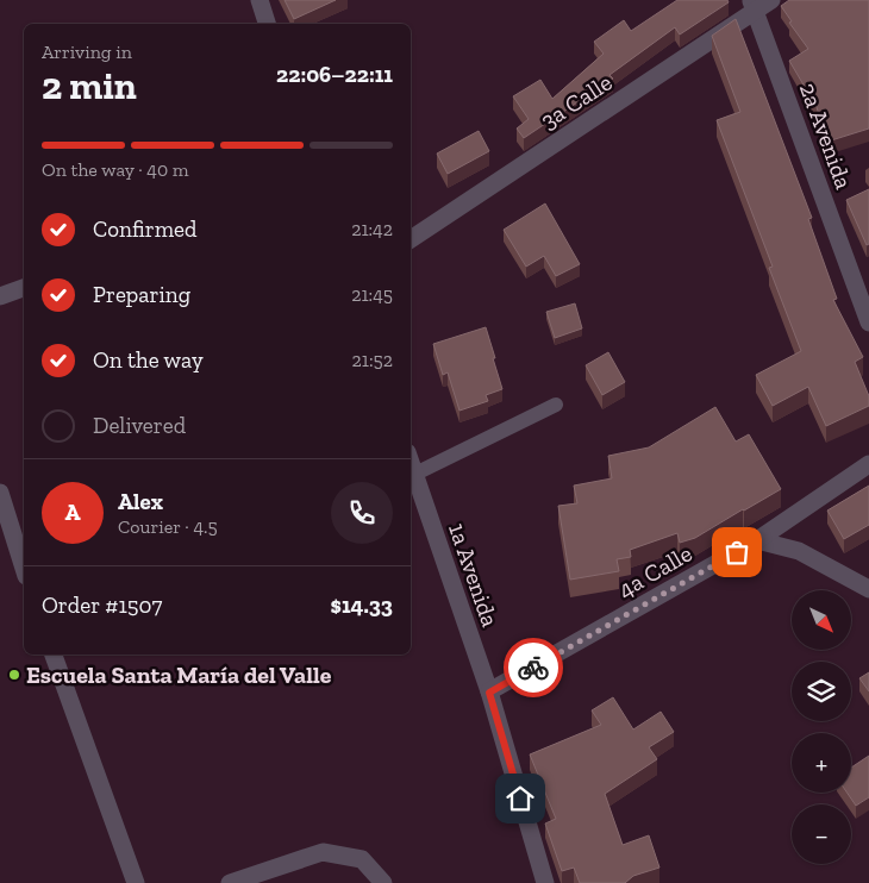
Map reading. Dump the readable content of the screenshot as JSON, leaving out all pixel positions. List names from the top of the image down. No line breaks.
{"streets":{"street":["3a Calle","2a Avenida","4a Calle","1a Avenida"]},"crossings":[["3a Calle","2a Avenida"],["4a Calle","1a Avenida"]],"places":["Escuela Santa María del Valle"],"north":"bottom right","page":{"heading":["2 min","Arriving in","22:06–22:11"],"panel":["Alex","Courier · 4.5","Order #1507","$14.33"],"bar":"On the way · 40 m","list":[["Confirmed","21:42"],["Preparing","21:45"],["On the way","21:52"],"Delivered"],"round":"A","map_buttons":["+","−"]}}
